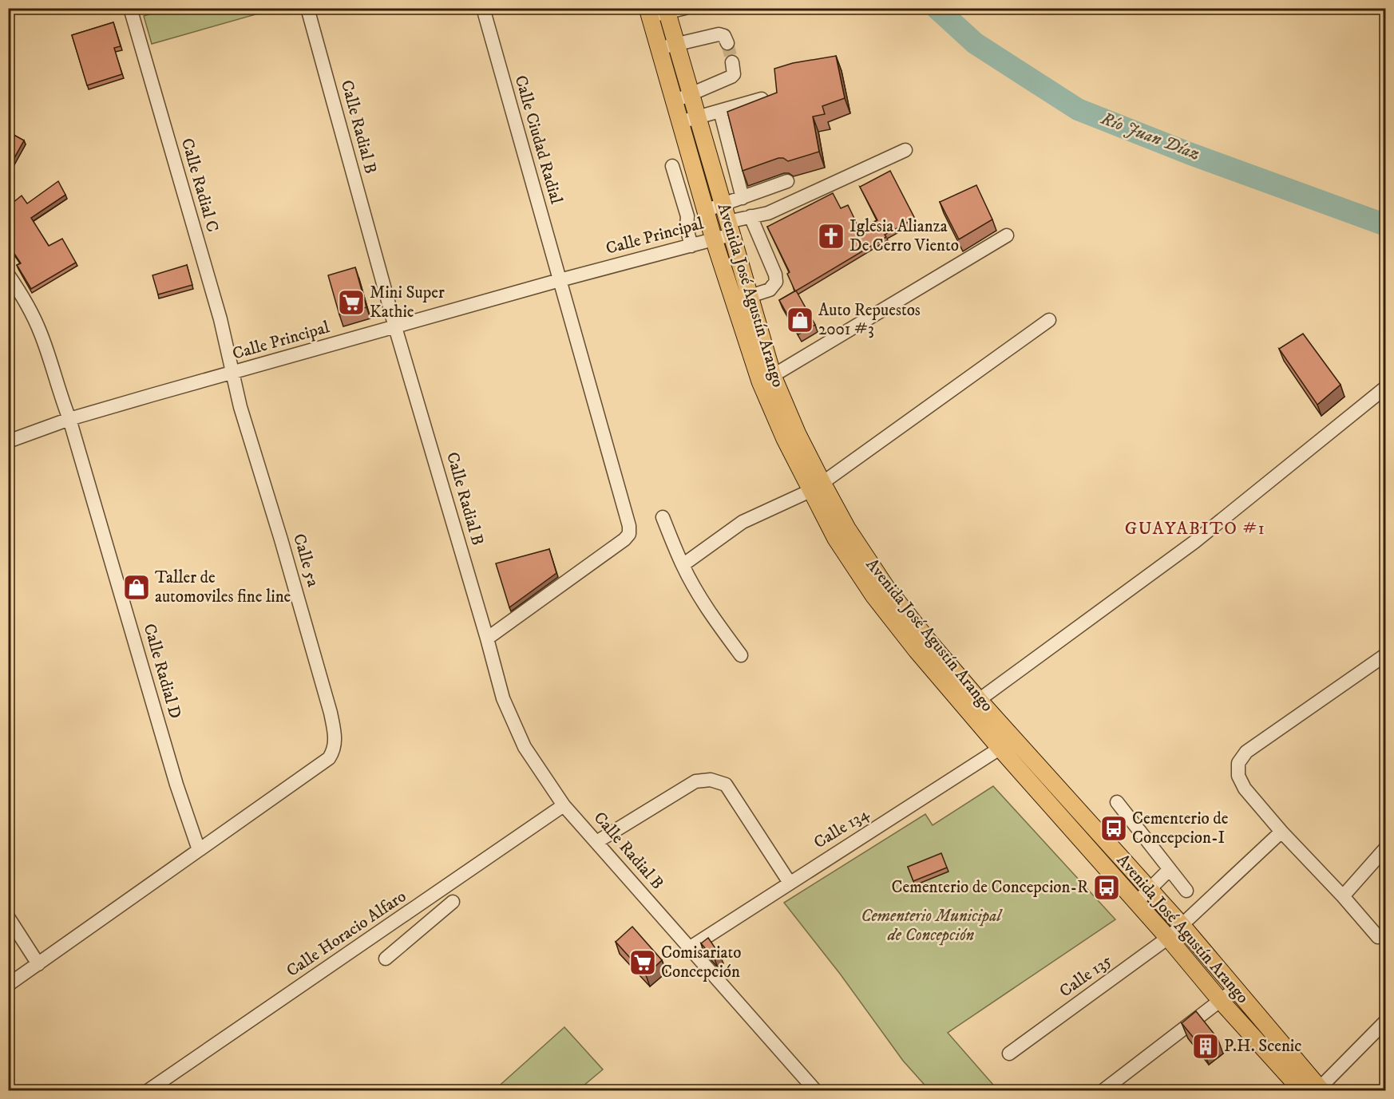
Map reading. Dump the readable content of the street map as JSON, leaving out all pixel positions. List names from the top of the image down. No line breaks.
{"streets":{"main road":["Avenida José Agustín Arango"],"street":["Calle Radial B","Calle Ciudad Radial","Calle Radial C","Calle Principal","Calle 5a","Calle Radial D","Calle 134","Calle Horacio Alfaro","Calle 135"]},"crossings":[["Calle Radial B","Calle Ciudad Radial"],["Calle Radial B","Calle Principal"],["Calle Radial B","Calle 134"],["Calle Radial B","Calle Horacio Alfaro"],["Calle Ciudad Radial","Calle Principal"],["Calle Radial C","Calle Principal"],["Calle Radial C","Calle 5a"],["Calle Principal","Avenida José Agustín Arango"],["Calle Principal","Calle 5a"],["Calle Principal","Calle Radial D"],["Avenida José Agustín Arango","Calle 134"],["Avenida José Agustín Arango","Calle 135"],["Calle 5a","Calle Radial D"]],"districts":["GUAYABITO #1"],"water":["Río Juan Díaz"],"parks":["Cementerio Municipal de Concepción"],"places":{"church":["Iglesia Alianza De Cerro Viento"],"supermarket":["Mini Super Kathie","Comisariato Concepción"],"shop":["Auto Repuestos 2001 #3","Taller de automoviles fine line"],"bus stop":["Cementerio de Concepcion-I","Cementerio de Concepcion-R"],"building":["P.H. Scenic"]}}
